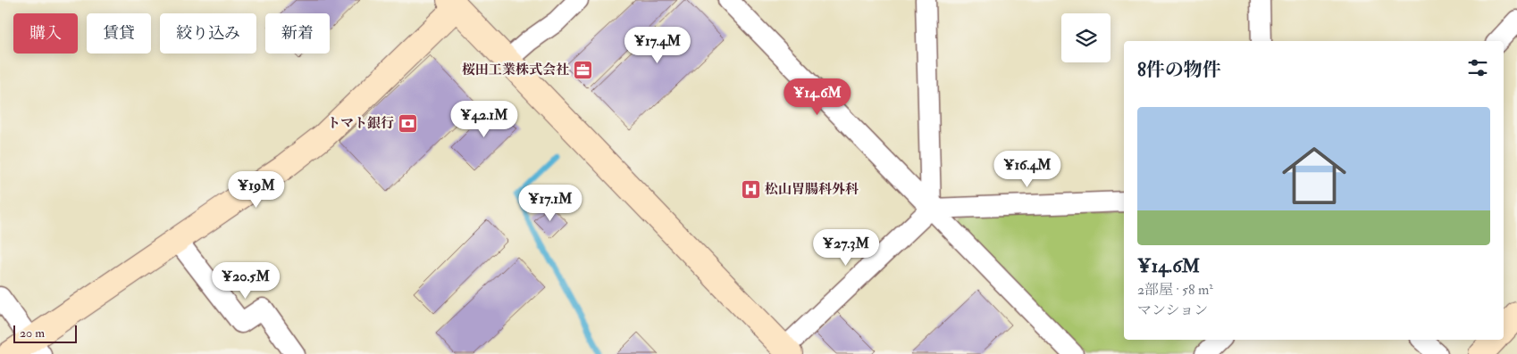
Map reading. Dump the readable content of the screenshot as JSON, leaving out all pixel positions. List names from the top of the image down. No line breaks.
{"places":{"office":["桜田工業株式会社"],"bank":["トマト銀行"],"hospital":["松山胃腸科外科"]},"scale_bar":"20 m","page":{"chip":["購入","賃貸","絞り込み","新着"],"price":["¥17.4M","¥14.6M","¥42.1M","¥16.4M","¥19M","¥17.1M","¥27.3M","¥20.5M"],"heading":"8件の物件","list":[{"name":"¥14.6M","note":"2部屋 · 58 m² · マンション"}],"scale":"20 m"}}
